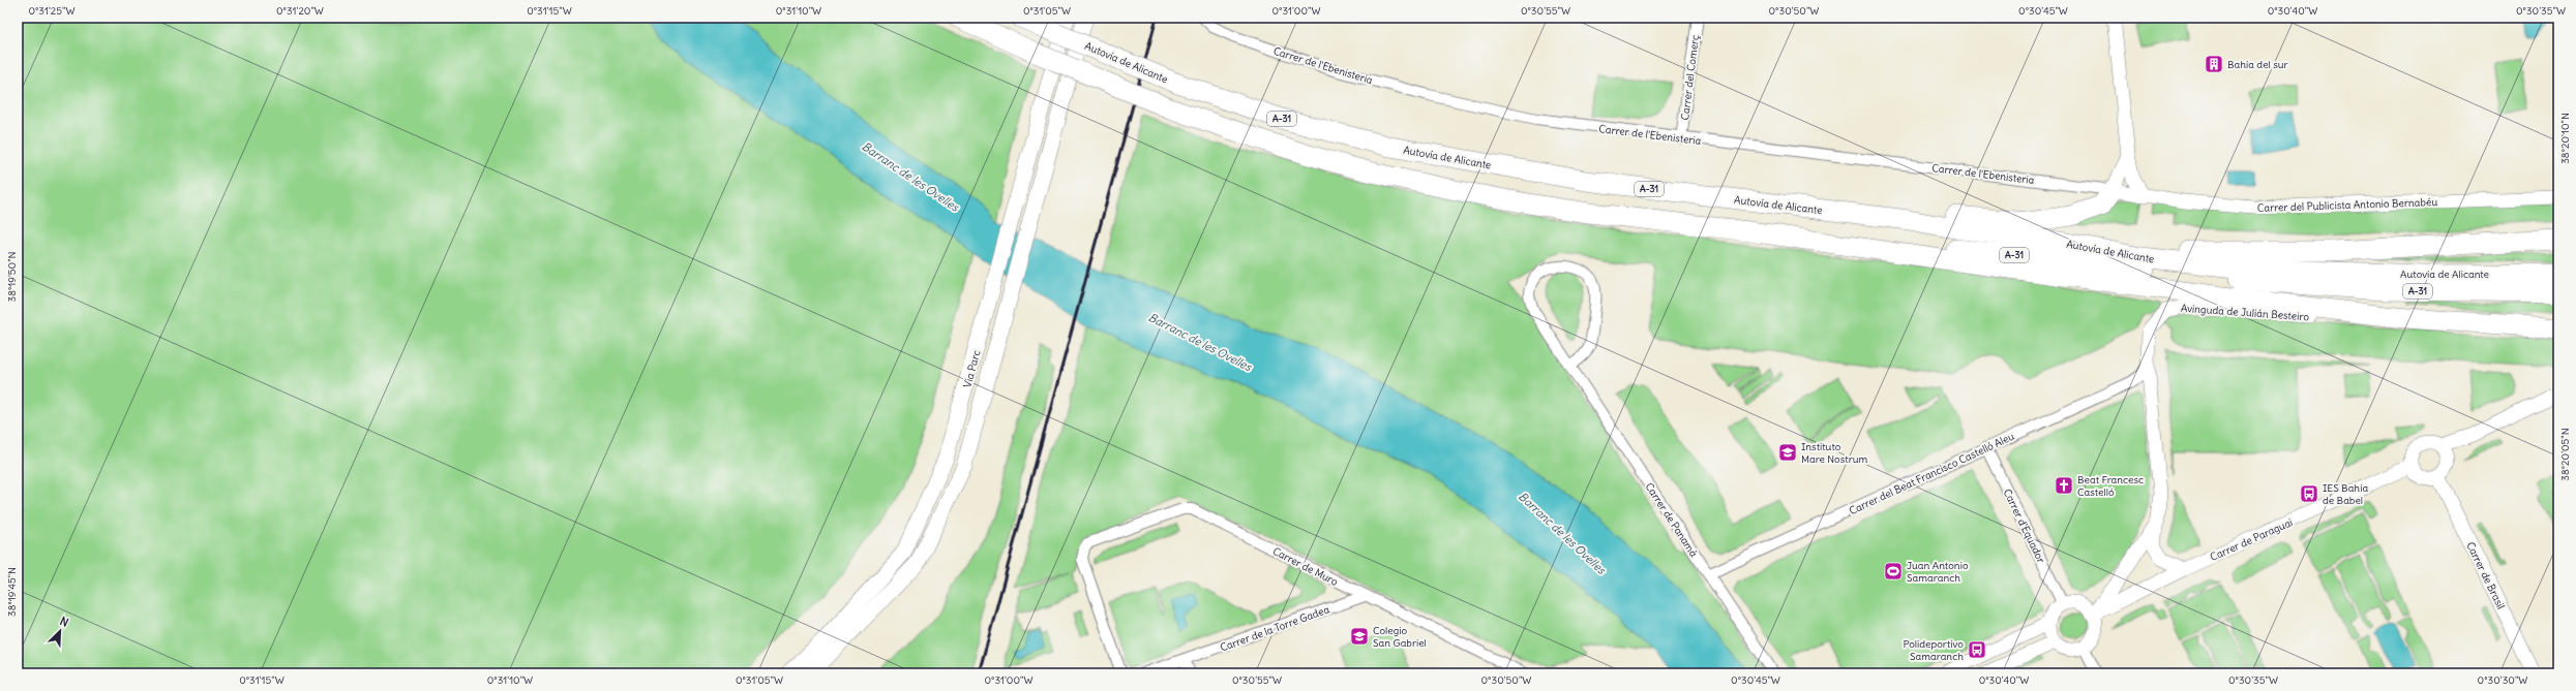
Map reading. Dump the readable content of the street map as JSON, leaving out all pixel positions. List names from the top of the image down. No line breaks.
{"streets":{"highway":["Autovía de Alicante","A-31"],"main road":["Via Parc"],"street":["Carrer de l'Ebenisteria","Carrer del Comerç","Carrer del Publicista Antonio Bernabéu","Avinguda de Julián Besteiro","Carrer del Beat Francisco Castelló Aleu","Carrer de Panamà","Carrer d'Equador","Carrer de Paraguai","Carrer de Muro","Carrer de Brasil","Carrer de la Torre Gadea"]},"crossings":[["Autovía de Alicante","A-31"],["Carrer de l'Ebenisteria","Carrer del Comerç"],["Carrer de l'Ebenisteria","Carrer del Publicista Antonio Bernabéu"],["Avinguda de Julián Besteiro","Carrer del Beat Francisco Castelló Aleu"],["Avinguda de Julián Besteiro","Carrer d'Equador"],["Avinguda de Julián Besteiro","Carrer de Paraguai"],["Carrer del Beat Francisco Castelló Aleu","Carrer de Panamà"],["Carrer del Beat Francisco Castelló Aleu","Carrer d'Equador"],["Carrer d'Equador","Carrer de Paraguai"],["Carrer de Paraguai","Carrer de Brasil"],["Carrer de Muro","Carrer de la Torre Gadea"]],"water":["Barranc de les Ovelles"],"places":{"building":["Bahía del sur"],"school or university":["Instituto Mare Nostrum","Colegio San Gabriel"],"church":["Beat Francesc Castelló"],"bus stop":["IES Bahía de Babel","Polideportivo Samaranch"],"sports":["Juan Antonio Samaranch"]},"north":"top right","coordinates":["0°31'25\"W","0°31'20\"W","0°31'15\"W","0°31'10\"W","0°31'05\"W","0°31'00\"W","0°30'55\"W","0°30'50\"W","0°30'45\"W","0°30'40\"W","0°30'35\"W","38°20'10\"N","38°19'50\"N","38°20'05\"N","38°19'45\"N","0°30'30\"W"]}
